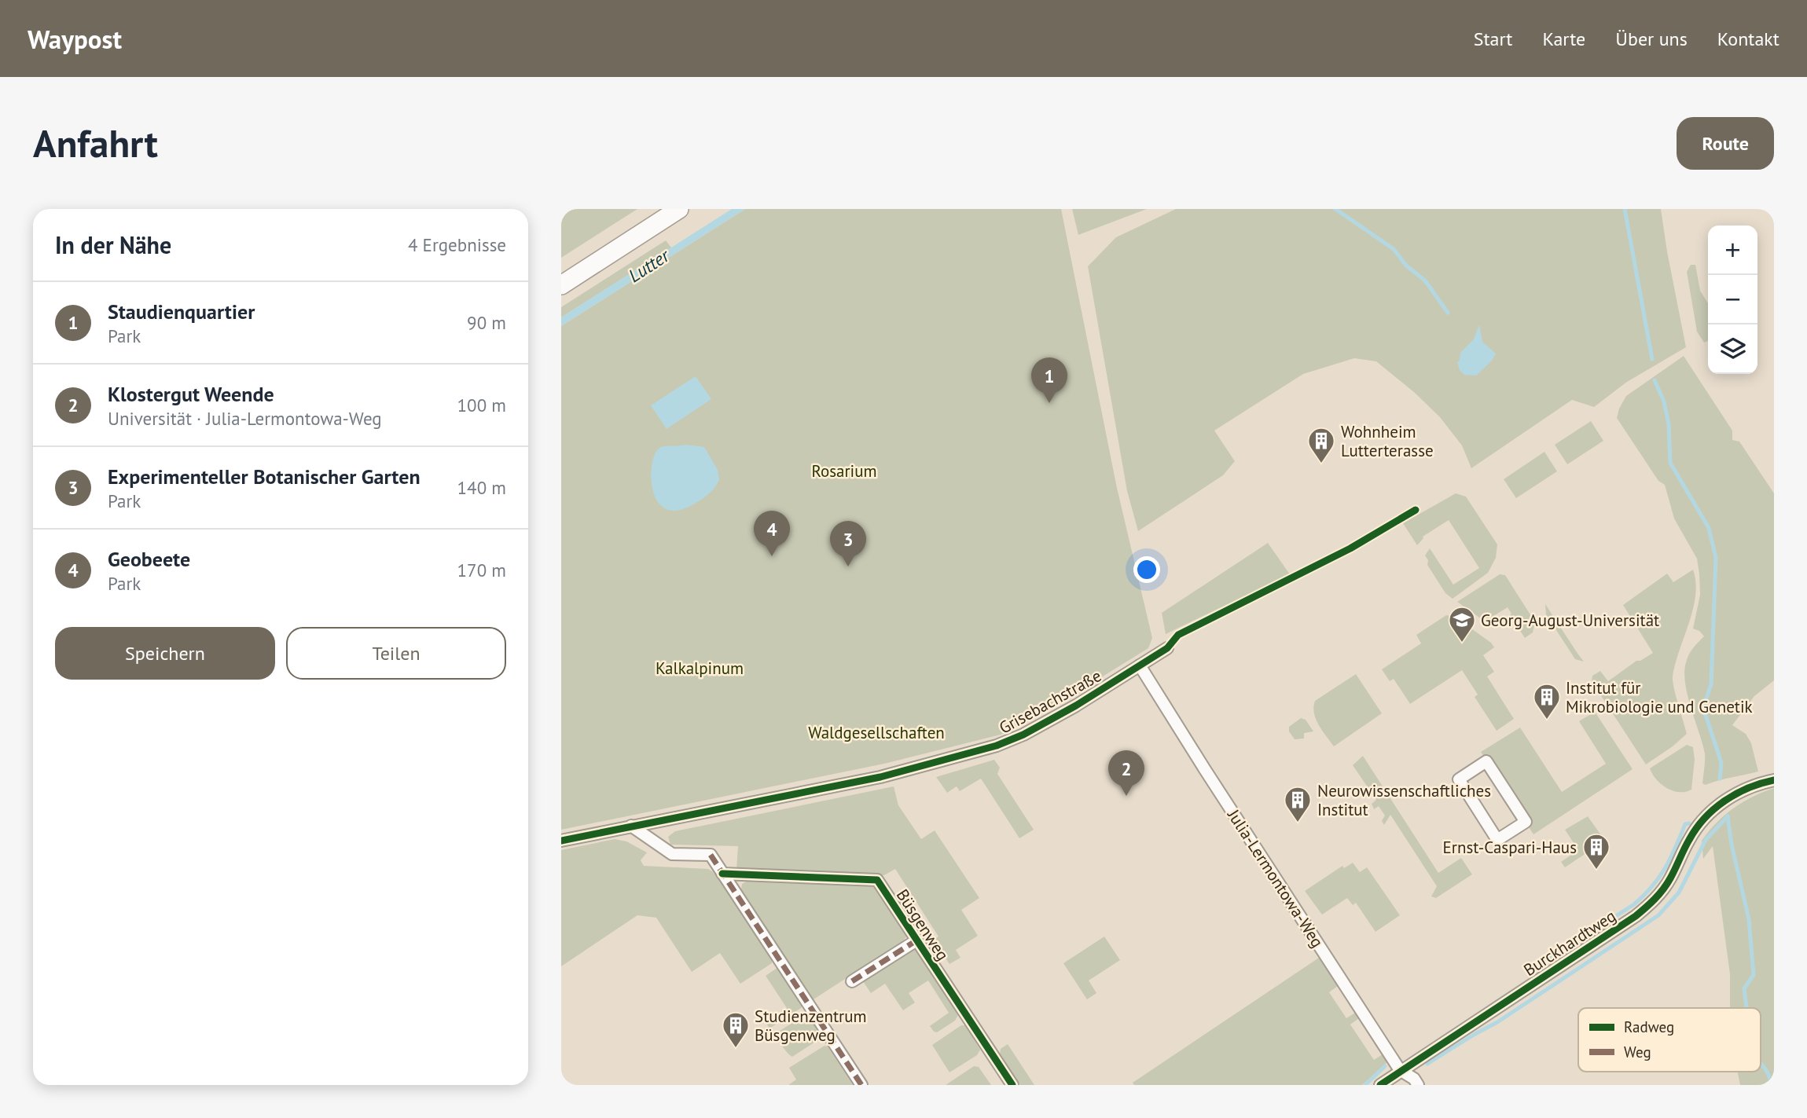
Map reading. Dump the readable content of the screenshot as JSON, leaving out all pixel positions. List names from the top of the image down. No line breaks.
{"streets":{"street":["Grisebachstraße","Julia-Lermontowa-Weg","Büsgenweg","Burckhardtweg"]},"crossings":[["Grisebachstraße","Julia-Lermontowa-Weg"],["Julia-Lermontowa-Weg","Burckhardtweg"]],"water":["Lutter"],"parks":["Rosarium","Kalkalpinum","Waldgesellschaften"],"places":{"building":["Wohnheim Lutterterasse","Institut für Mikrobiologie und Genetik","Neurowissenschaftliches Institut","Ernst-Caspari-Haus","Studienzentrum Büsgenweg"],"school or university":["Georg-August-Universität"]},"legend":["Radweg","Weg"],"page":{"header":"Waypost","nav":["Start","Karte","Über uns","Kontakt"],"buttons":["Route",["Speichern","Teilen"]],"title":"Anfahrt","heading":["In der Nähe","4 Ergebnisse"],"map_buttons":["+","−"],"list":[{"mark":"1","name":"Staudienquartier","note":"Park","value":"90 m"},{"mark":"2","name":"Klostergut Weende","note":"Universität · Julia-Lermontowa-Weg","value":"100 m"},{"mark":"3","name":"Experimenteller Botanischer Garten","note":"Park","value":"140 m"},{"mark":"4","name":"Geobeete","note":"Park","value":"170 m"}],"pins":["1","4","3","2"]}}
